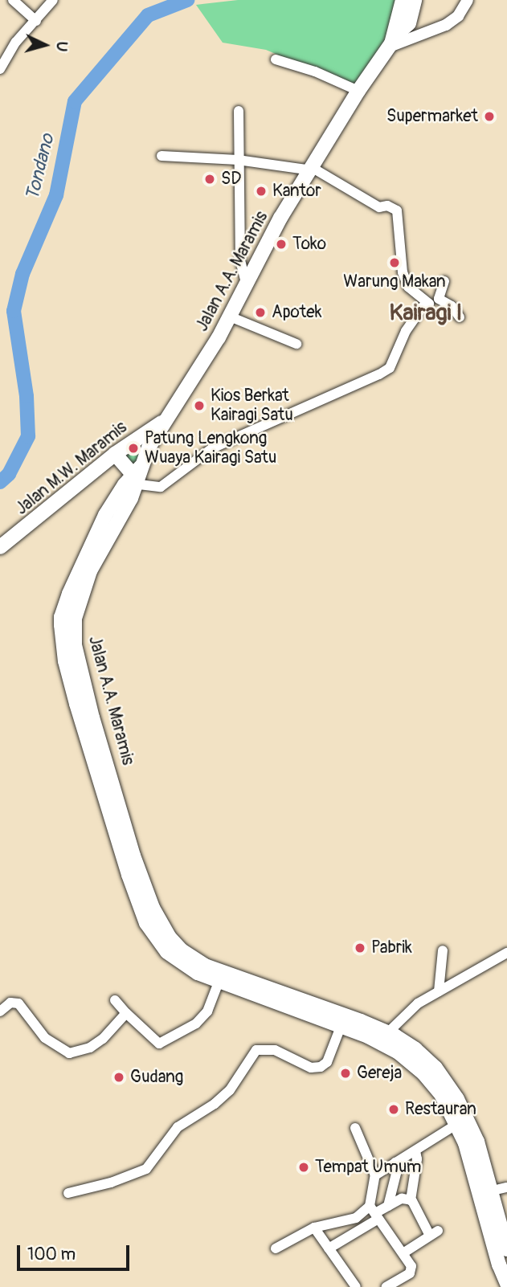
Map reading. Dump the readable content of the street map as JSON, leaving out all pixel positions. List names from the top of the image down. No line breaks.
{"streets":{"highway":["Jalan A.A. Maramis","Jalan M.W. Maramis"]},"crossings":[["Jalan A.A. Maramis","Jalan M.W. Maramis"]],"districts":["Kairagi I"],"water":["Tondano"],"places":["Supermarket","SD","Kantor","Toko","Warung Makan","Apotek","Kios Berkat Kairagi Satu","Patung Lengkong Wuaya Kairagi Satu","Pabrik","Gereja","Gudang","Restauran","Tempat Umum"],"scale_bar":"100 m","north":"right"}
